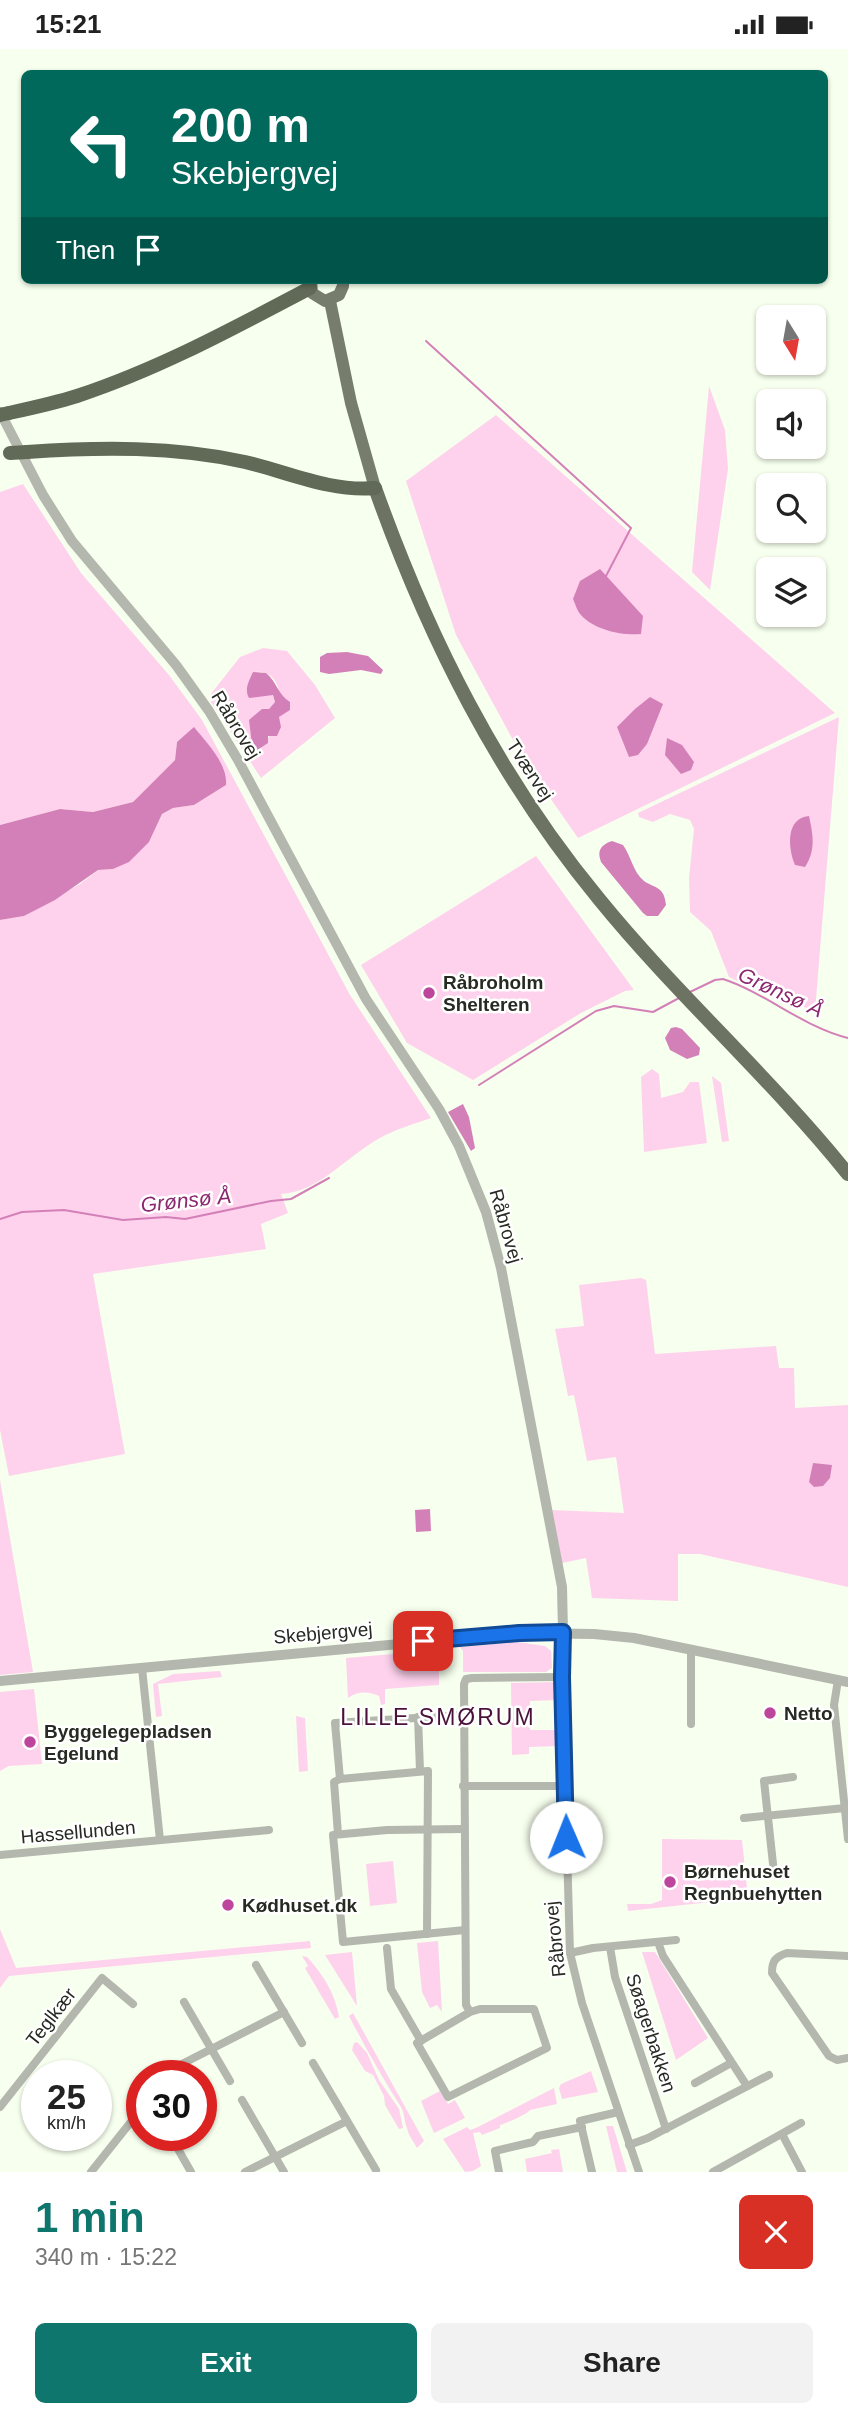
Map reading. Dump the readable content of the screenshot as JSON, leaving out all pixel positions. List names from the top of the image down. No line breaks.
{"streets":{"highway":["Tværvej"],"street":["Råbrovej","Skebjergvej","Hassellunden","Teglkær","Søagerbakken"]},"crossings":[["Råbrovej","Skebjergvej"],["Råbrovej","Søagerbakken"],["Skebjergvej","Hassellunden"]],"districts":["LILLE SMØRUM"],"water":["Grønsø Å"],"places":["Råbroholm Shelteren","Netto","Byggelegepladsen Egelund","Børnehuset Regnbuehytten","Kødhuset.dk"],"north":"bottom","page":{"status":"15:21","turn":["200 m","Skebjergvej"],"then":"Then","speed":"25 km/h","limit":"30","heading":["1 min","340 m · 15:22"],"buttons":["Exit","Share"]}}
